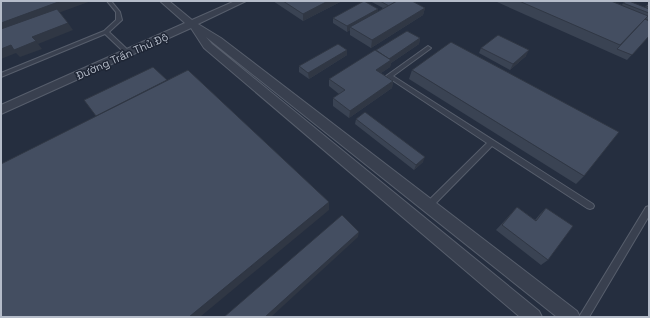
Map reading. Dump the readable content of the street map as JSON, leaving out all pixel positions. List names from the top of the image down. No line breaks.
{"streets":{"street":["Đường Trần Thủ Độ"]}}
